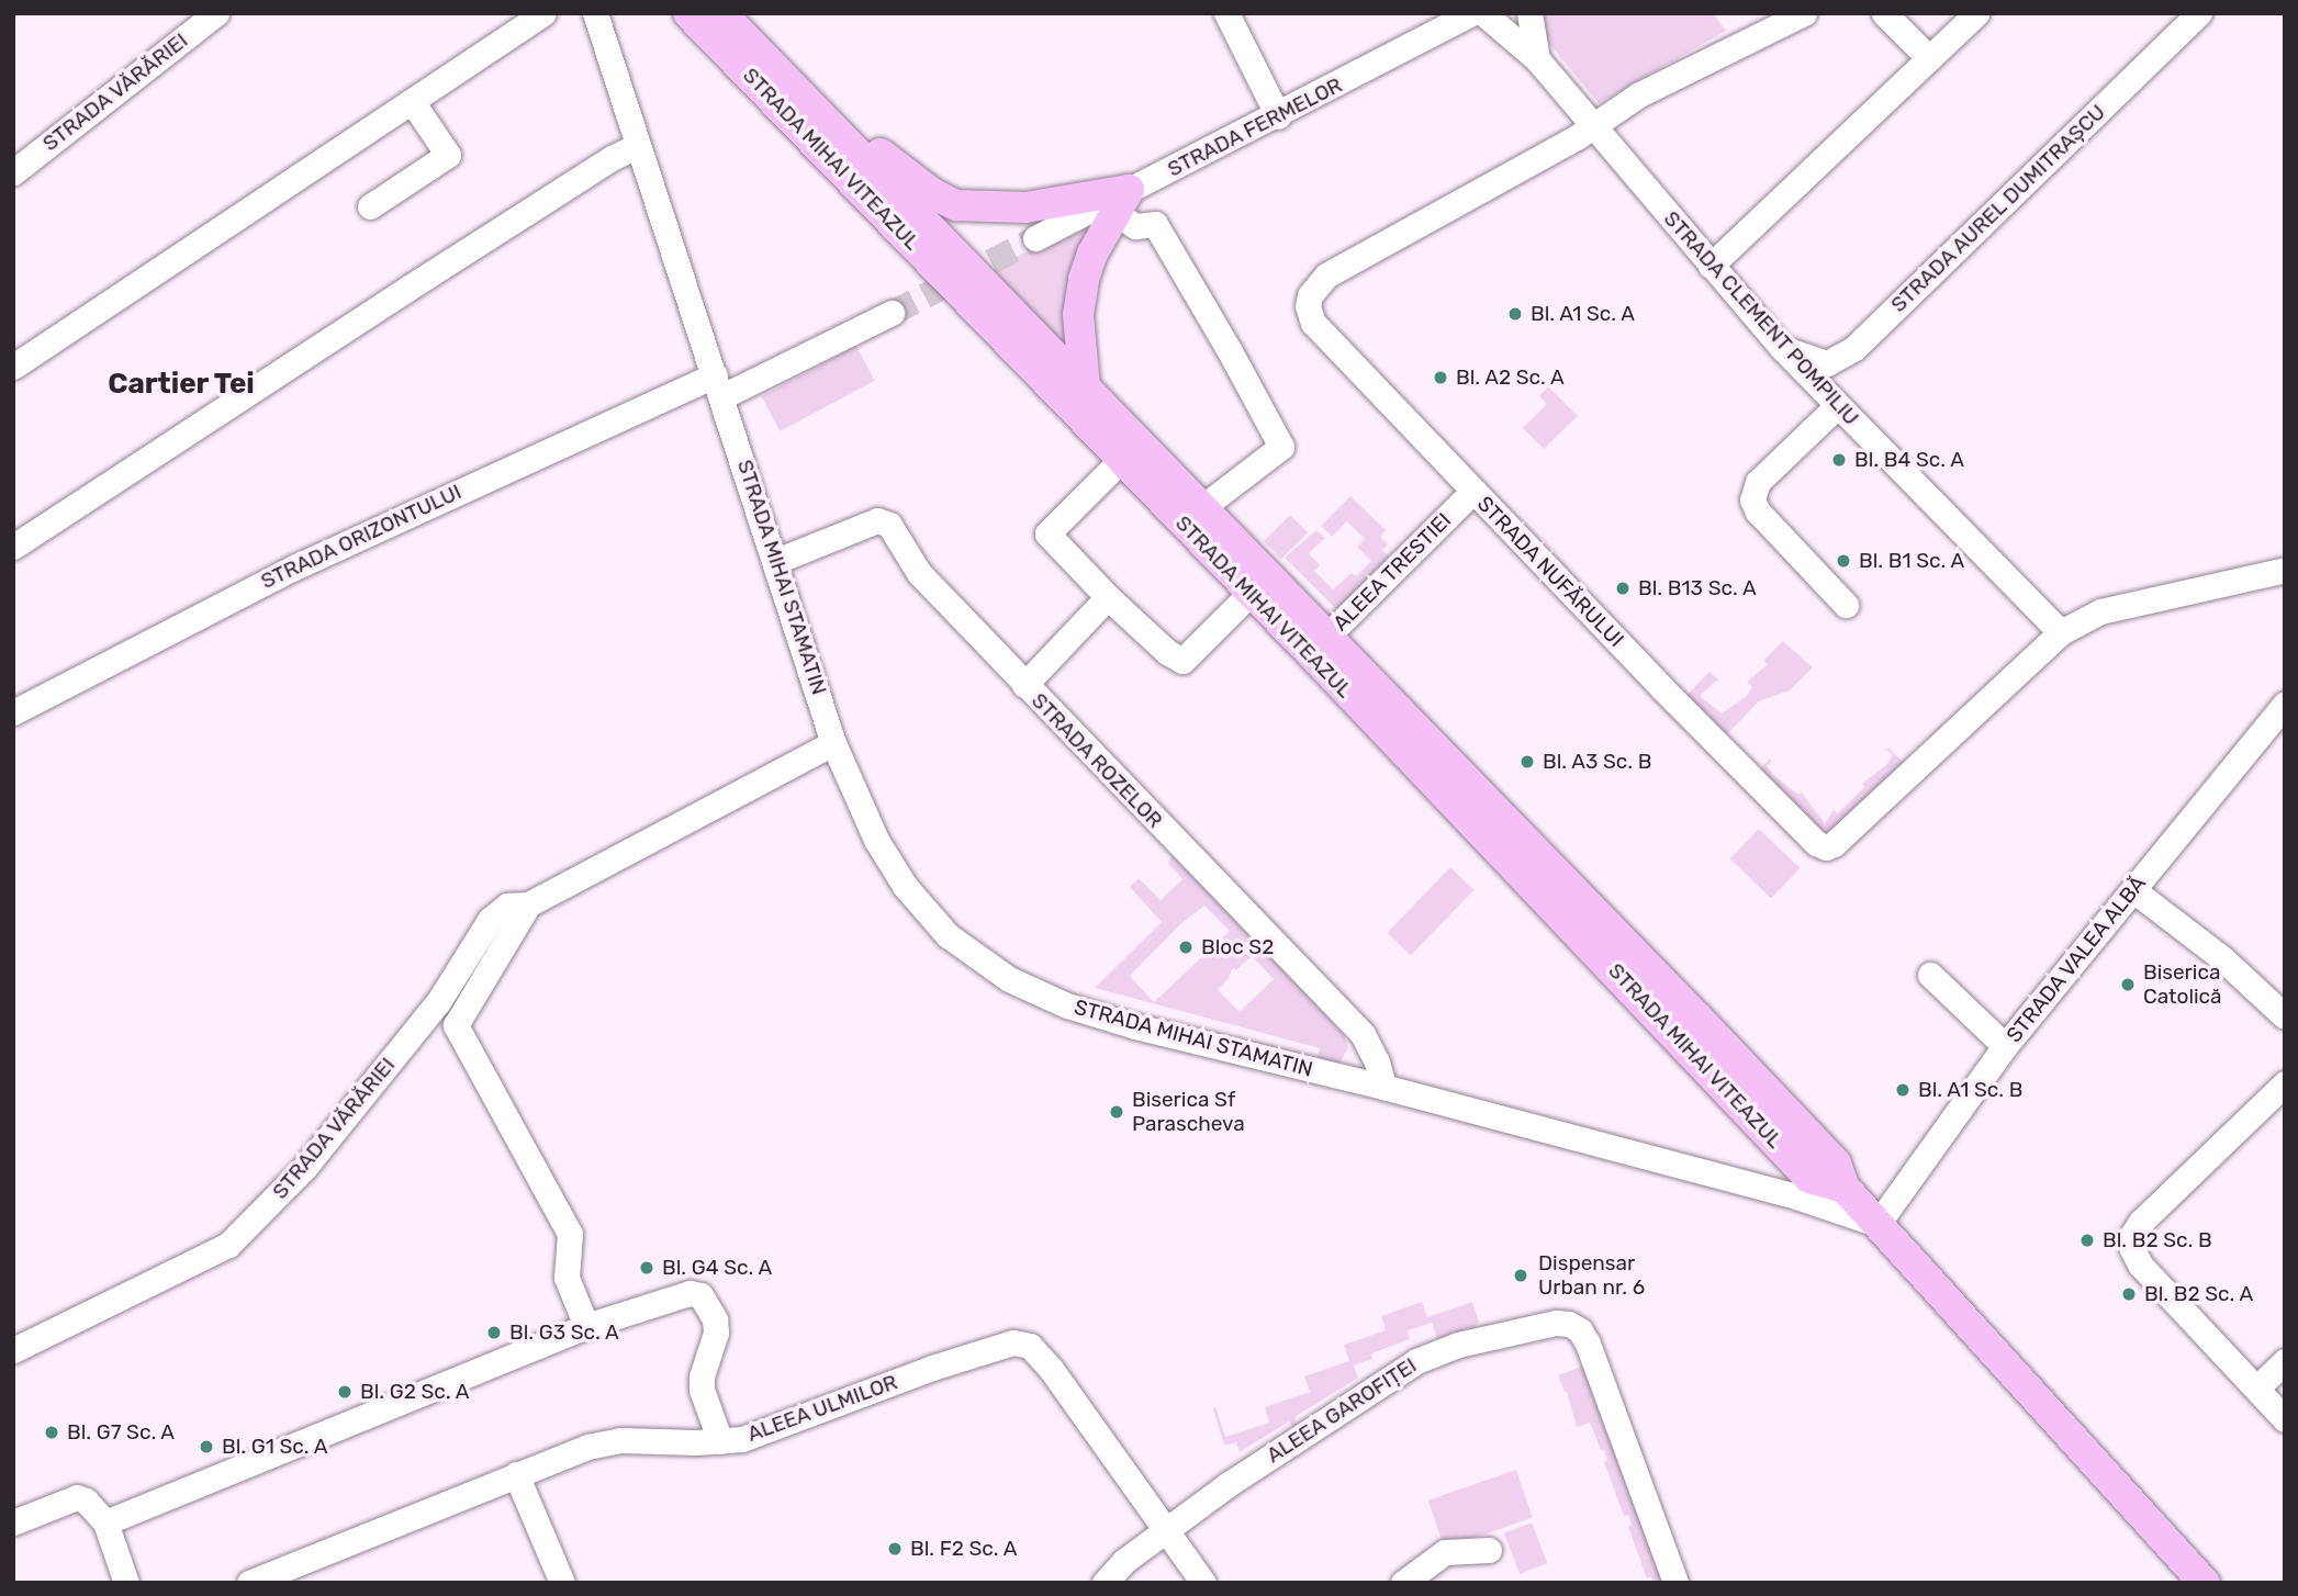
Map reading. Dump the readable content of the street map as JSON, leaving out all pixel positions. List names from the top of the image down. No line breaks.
{"streets":{"main road":["STRADA MIHAI VITEAZUL"],"street":["STRADA VĂRĂRIEI","STRADA FERMELOR","STRADA AUREL DUMITRAȘCU","STRADA CLEMENT POMPILIU","STRADA ORIZONTULUI","ALEEA TRESTIEI","STRADA NUFĂRULUI","STRADA MIHAI STAMATIN","STRADA ROZELOR","STRADA VALEA ALBĂ","ALEEA ULMILOR","ALEEA GAROFIȚEI"]},"crossings":[["STRADA VĂRĂRIEI","STRADA MIHAI STAMATIN"],["STRADA MIHAI VITEAZUL","ALEEA TRESTIEI"],["STRADA MIHAI VITEAZUL","STRADA MIHAI STAMATIN"],["STRADA MIHAI VITEAZUL","STRADA VALEA ALBĂ"],["STRADA AUREL DUMITRAȘCU","STRADA CLEMENT POMPILIU"],["STRADA CLEMENT POMPILIU","STRADA NUFĂRULUI"],["STRADA ORIZONTULUI","STRADA MIHAI STAMATIN"],["ALEEA TRESTIEI","STRADA NUFĂRULUI"],["STRADA MIHAI STAMATIN","STRADA ROZELOR"],["STRADA MIHAI STAMATIN","STRADA VALEA ALBĂ"],["ALEEA ULMILOR","ALEEA GAROFIȚEI"]],"districts":["Cartier Tei"],"places":["Bl. A1 Sc. A","Bl. A2 Sc. A","Bl. B4 Sc. A","Bl. B1 Sc. A","Bl. B13 Sc. A","Bl. A3 Sc. B","Bloc S2","Biserica Catolică","Bl. A1 Sc. B","Biserica Sf Parascheva","Bl. B2 Sc. B","Bl. G4 Sc. A","Dispensar Urban nr. 6","Bl. B2 Sc. A","Bl. G3 Sc. A","Bl. G2 Sc. A","Bl. G7 Sc. A","Bl. G1 Sc. A","Bl. F2 Sc. A"]}
